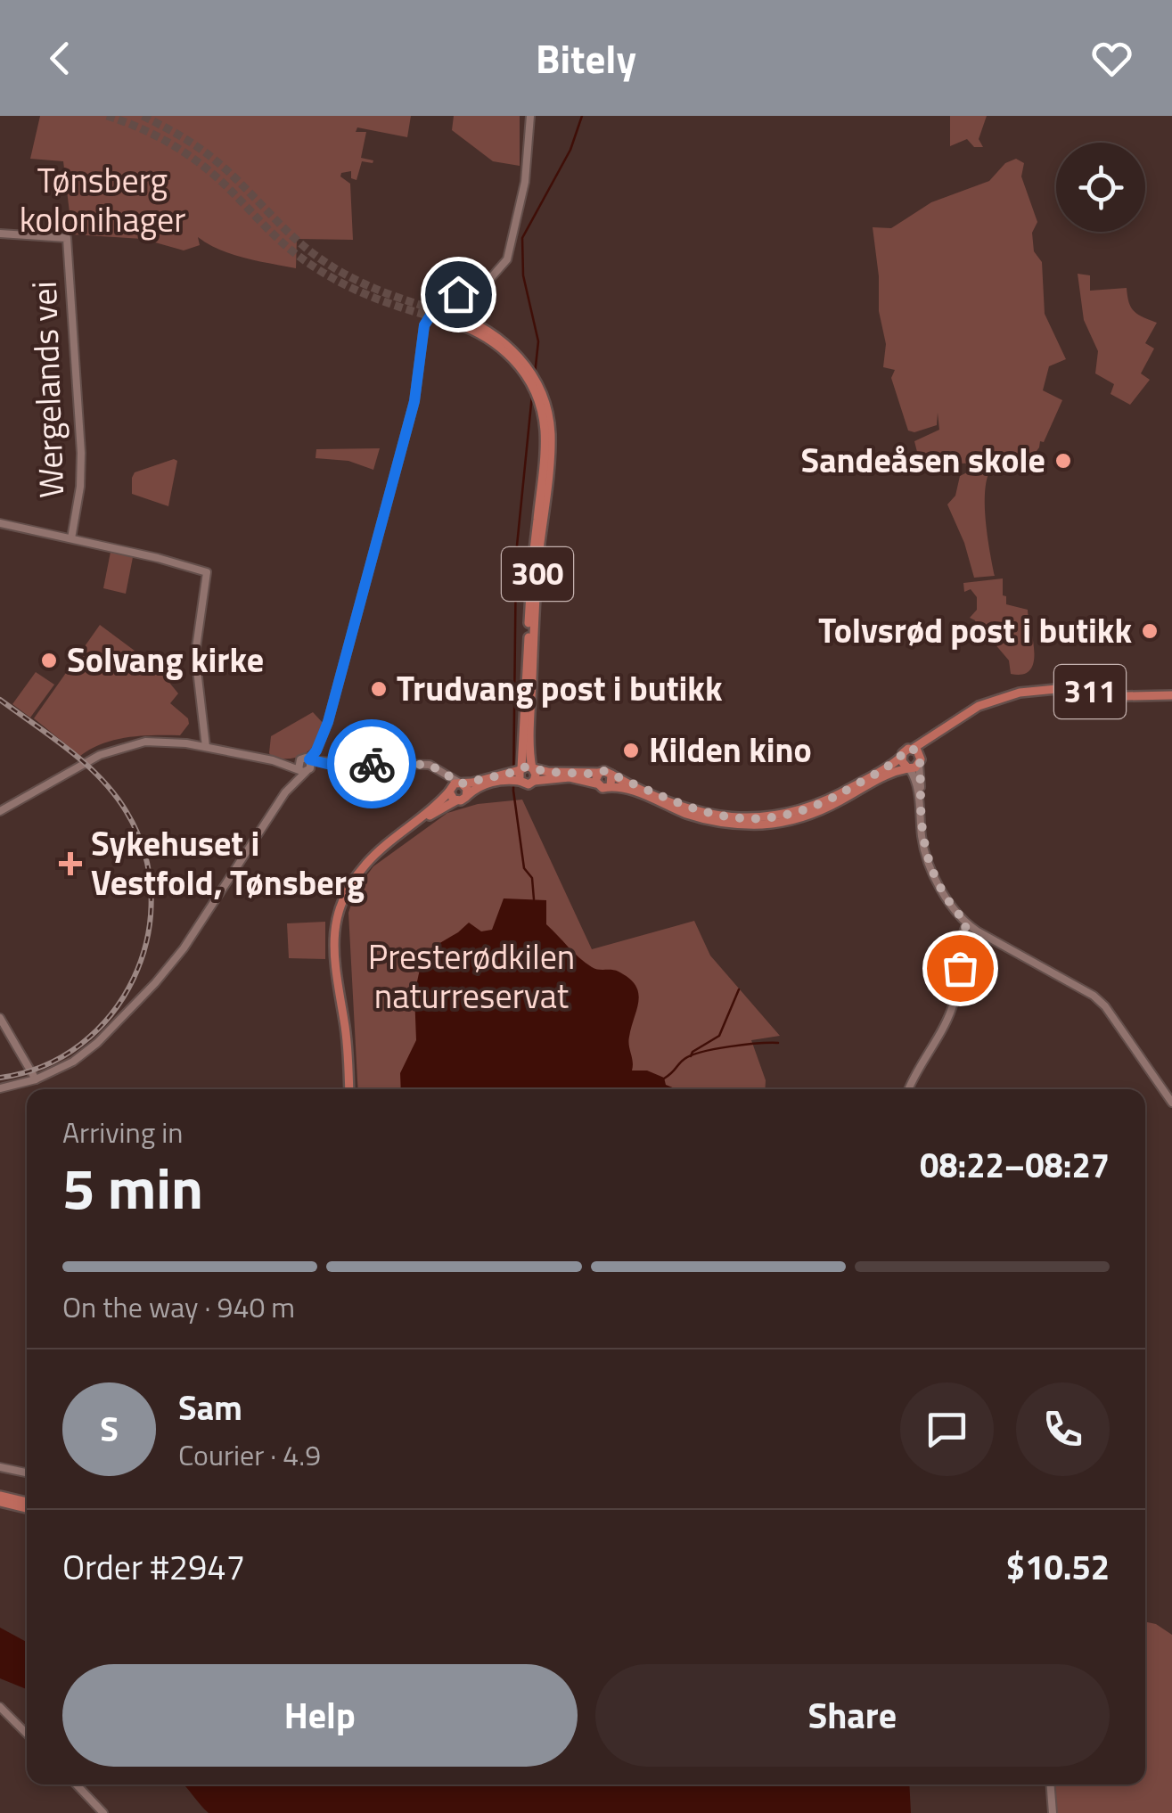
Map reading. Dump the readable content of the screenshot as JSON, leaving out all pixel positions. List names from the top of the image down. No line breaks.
{"streets":{"main road":["Wergelands vei","300","311"]},"crossings":[["300","311"]],"parks":["Tønsberg kolonihager","Presterødkilen naturreservat"],"places":{"other":["Sandeåsen skole","Tolvsrød post i butikk","Solvang kirke","Trudvang post i butikk","Kilden kino"],"health":["Sykehuset i Vestfold, Tønsberg"]},"page":{"header":"Bitely","heading":["5 min","Arriving in","08:22–08:27"],"panel":["Sam","Courier · 4.9","Order #2947","$10.52"],"bar":"On the way · 940 m","round":"S","buttons":["Help","Share"]}}
